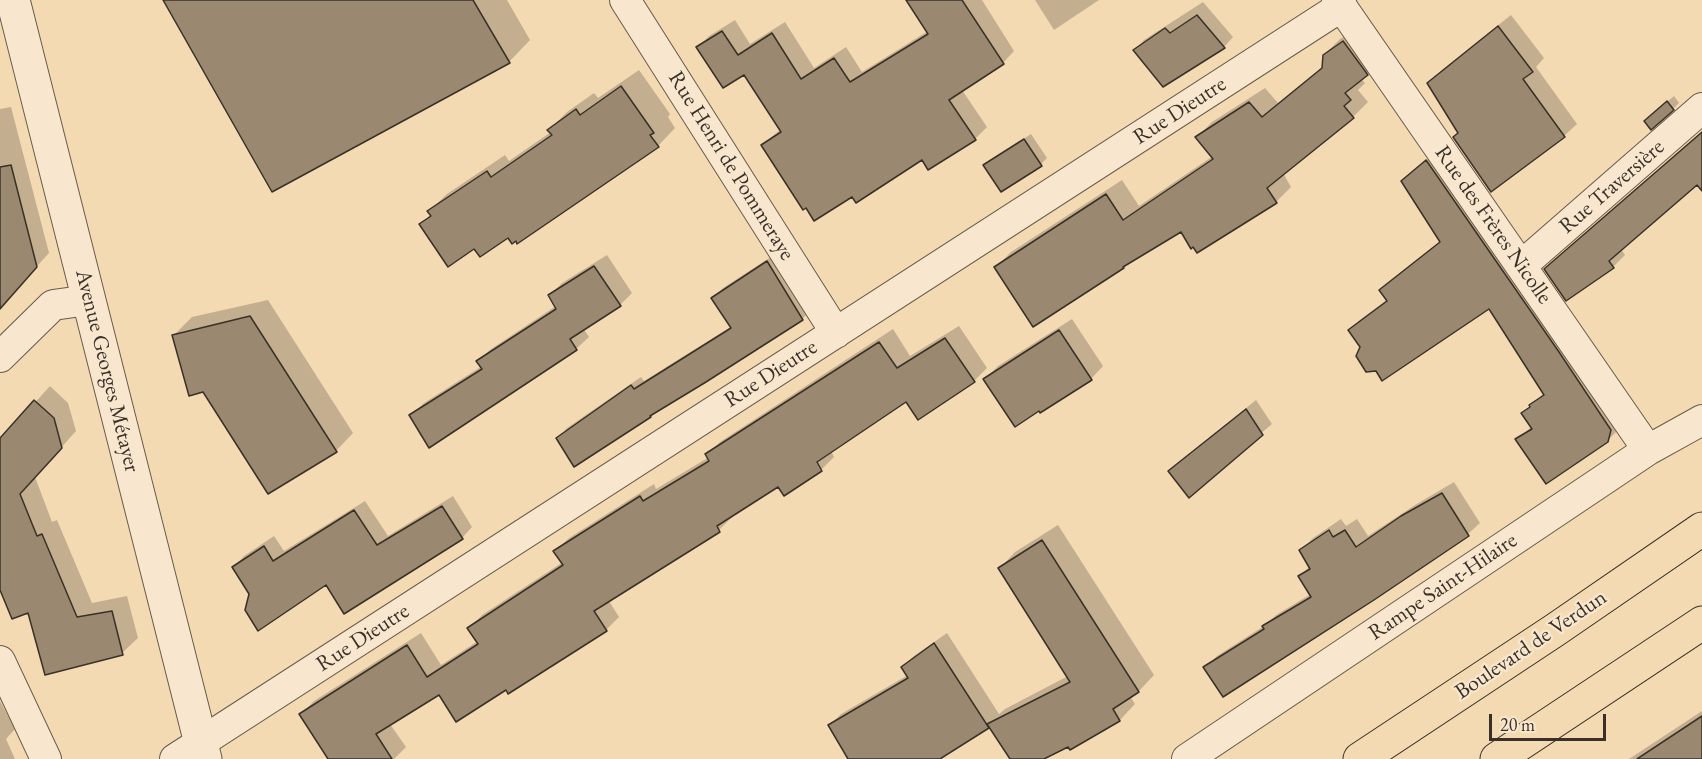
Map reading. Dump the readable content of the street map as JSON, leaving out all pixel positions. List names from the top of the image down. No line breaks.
{"streets":{"main road":["Boulevard de Verdun"],"street":["Rue Dieutre","Rue Henri de Pommeraye","Rue Traversière","Rue des Frères Nicolle","Avenue Georges Métayer","Rampe Saint-Hilaire"]},"crossings":[["Rue Dieutre","Rue Henri de Pommeraye"],["Rue Dieutre","Rue des Frères Nicolle"],["Rue Dieutre","Avenue Georges Métayer"],["Rue Traversière","Rue des Frères Nicolle"],["Rue des Frères Nicolle","Rampe Saint-Hilaire"]],"scale_bar":"20 m"}
